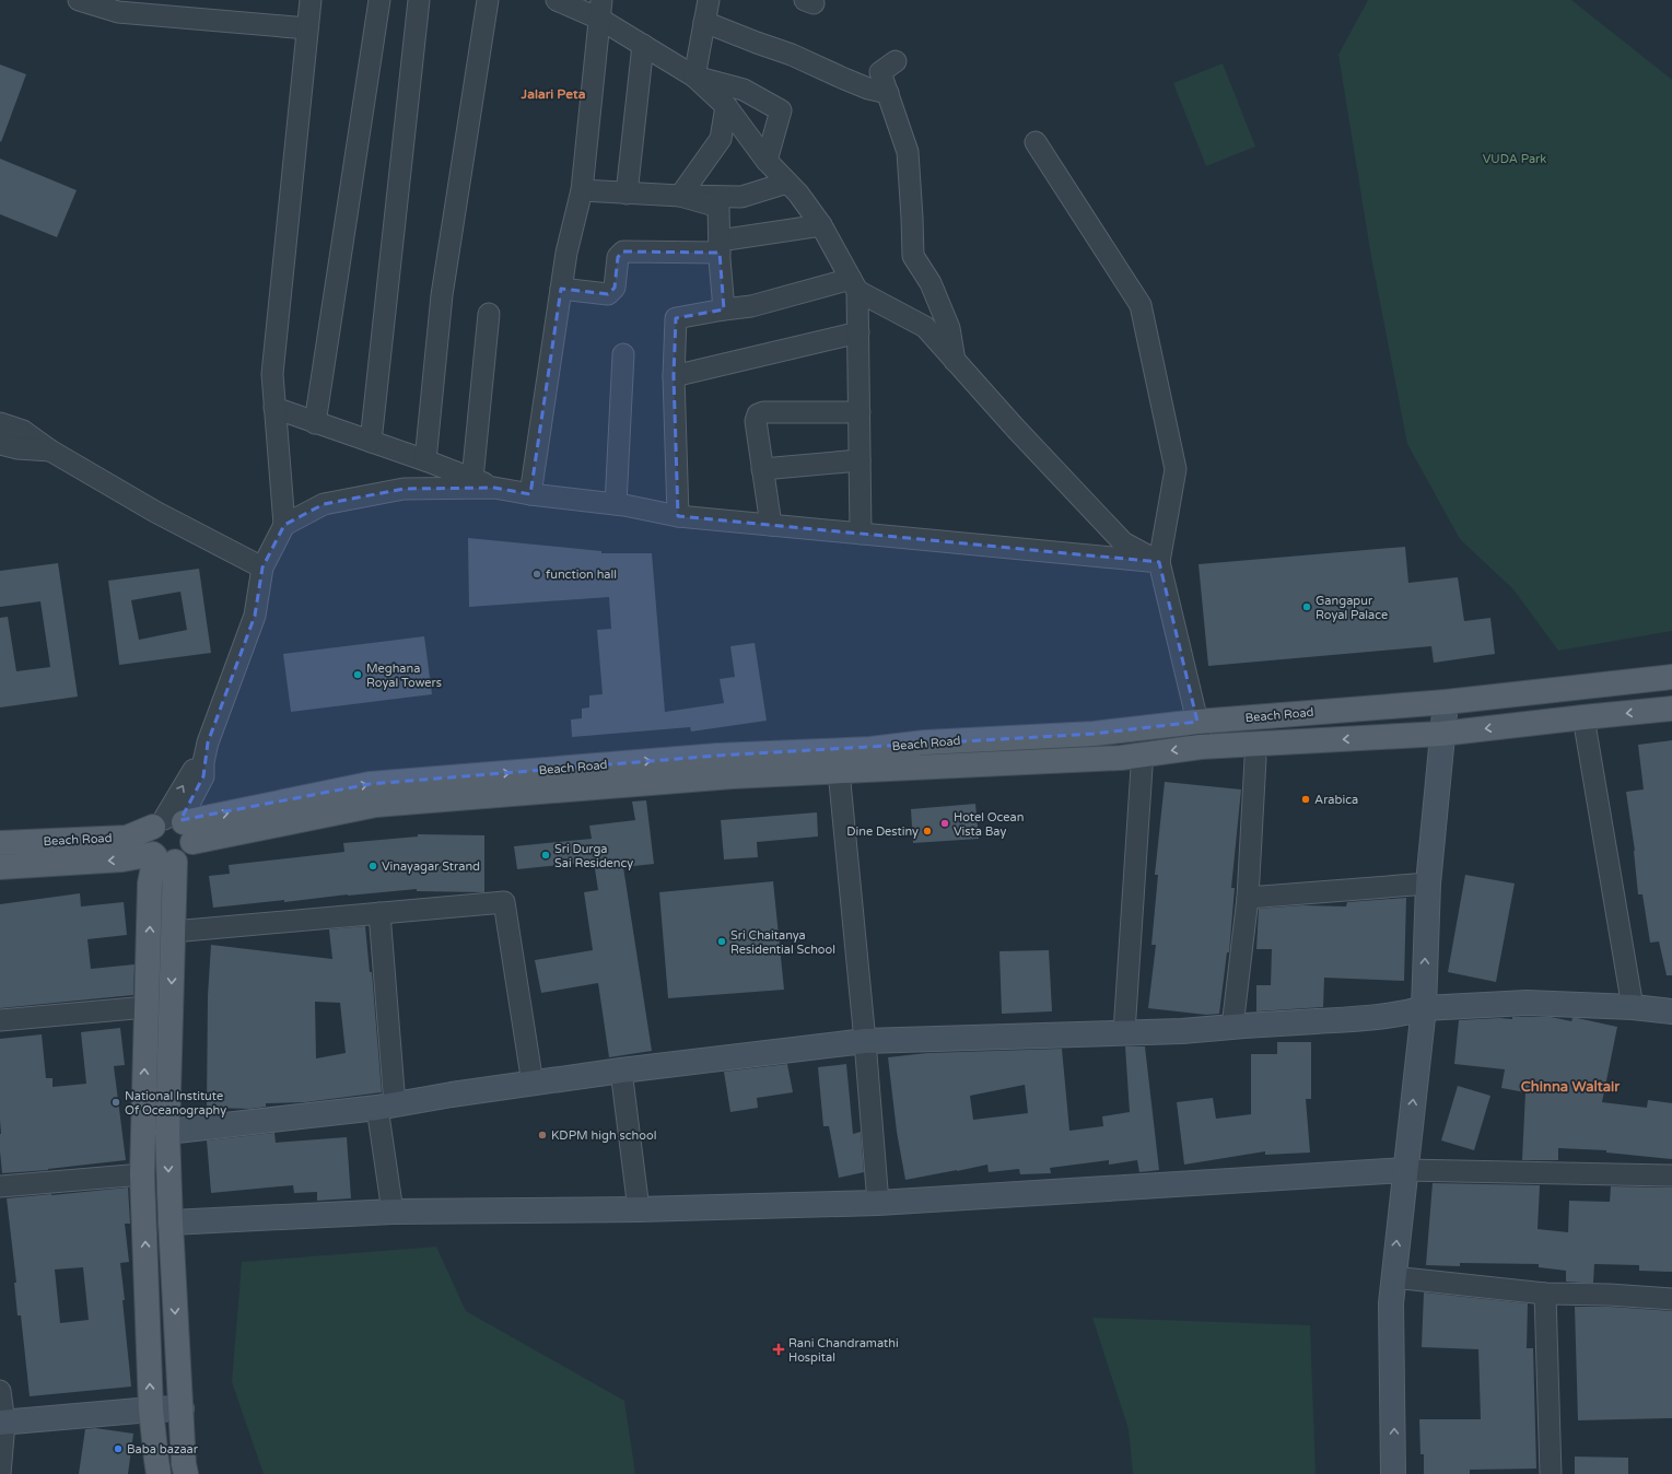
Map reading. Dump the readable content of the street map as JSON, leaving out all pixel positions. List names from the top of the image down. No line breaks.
{"streets":{"main road":["Beach Road"]},"districts":["Jalari Peta","Chinna Waltair"],"parks":["VUDA Park"],"places":{"other":["function hall","Gangapur Royal Palace","Meghana Royal Towers","Arabica","Hotel Ocean Vista Bay","Dine Destiny","Sri Durga Sai Residency","Vinayagar Strand","Sri Chaitanya Residential School","National Institute Of Oceanography","KDPM high school","Baba bazaar"],"health":["Rani Chandramathi Hospital"]}}
